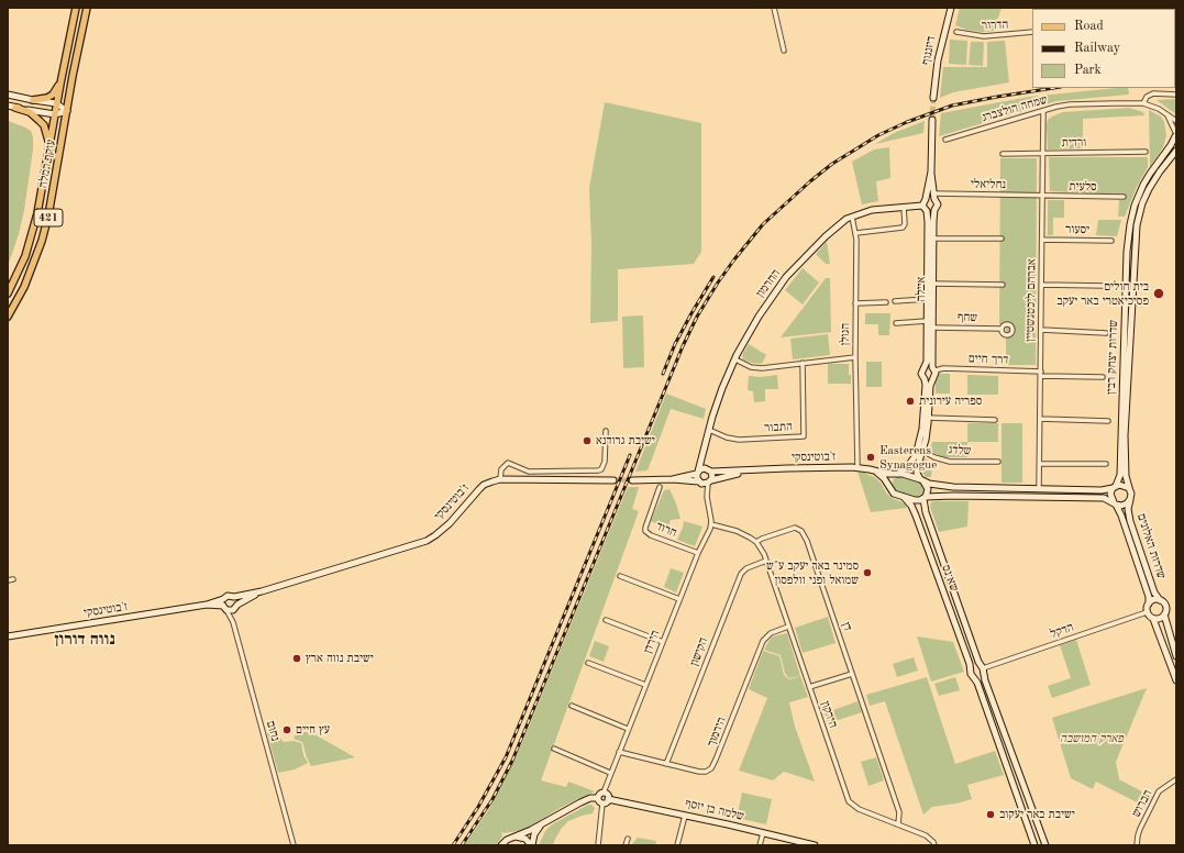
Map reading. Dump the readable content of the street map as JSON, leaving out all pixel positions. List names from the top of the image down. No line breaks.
{"streets":{"main road":["עוקף רמלה","421"],"street":["הדרור","דיזנגוף","שמחה הולצברג","ורדית","נחליאלי","סלעית","יסעור","החרמון","איילה","אברהם ליכטנשטיין","שחף","הגולן","שדרות יצחק רבין","דרך חיים","התבור","שלדג","ז'בוטינסקי","חרוד","שדרות האלונים","שא נס","דן","הדקל","הירדן","הקישון","הירקון","נחום","הירמוך","הברוש","שלמה בן יוסף"]},"crossings":[["שמחה הולצברג","אברהם ליכטנשטיין"],["ורדית","אברהם ליכטנשטיין"],["נחליאלי","סלעית"],["נחליאלי","החרמון"],["נחליאלי","איילה"],["נחליאלי","אברהם ליכטנשטיין"],["סלעית","אברהם ליכטנשטיין"],["יסעור","אברהם ליכטנשטיין"],["החרמון","איילה"],["החרמון","הגולן"],["החרמון","התבור"],["החרמון","ז'בוטינסקי"],["איילה","שחף"],["איילה","דרך חיים"],["אברהם ליכטנשטיין","דרך חיים"],["הגולן","התבור"],["שדרות יצחק רבין","שדרות האלונים"],["ז'בוטינסקי","שא נס"],["ז'בוטינסקי","נחום"],["חרוד","הירדן"],["שדרות האלונים","הדקל"],["שא נס","הדקל"],["דן","הירקון"],["הירדן","הירמוך"],["הירדן","שלמה בן יוסף"],["הקישון","הירקון"],["הקישון","הירמוך"],["הירקון","הירמוך"]],"districts":["נווה דורון"],"parks":["פארק המושבה"],"places":["בית חולים פסיכיאטרי באר יעקב","ספריה עירונית","ישיבת גרודנא","Easterens Synagogue","סמינר באר יעקב ע\"ש שמואל ופני וולפסון","ישיבת נווה ארץ","עץ חיים","ישיבת באר יעקוב"],"legend":["Road","Railway","Park"]}
